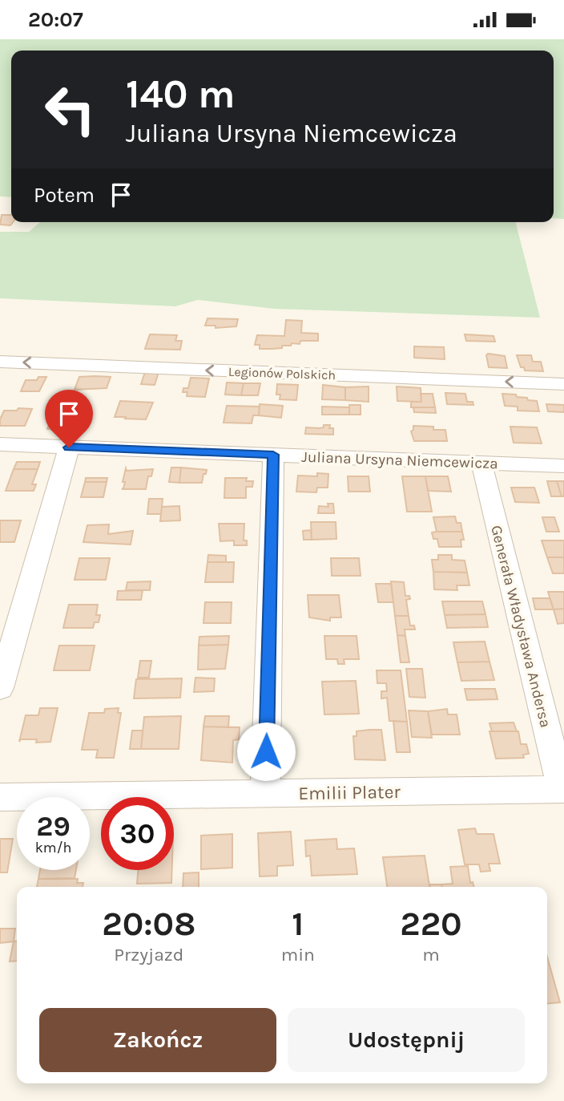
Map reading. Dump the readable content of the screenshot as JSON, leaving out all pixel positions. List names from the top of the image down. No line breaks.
{"streets":{"street":["Legionów Polskich","Juliana Ursyna Niemcewicza","Generała Władysława Andersa","Emilii Plater"]},"crossings":[["Juliana Ursyna Niemcewicza","Generała Władysława Andersa"],["Generała Władysława Andersa","Emilii Plater"]],"one_way":["Legionów Polskich"],"page":{"status":"20:07","turn":["140 m","Juliana Ursyna Niemcewicza"],"then":"Potem","speed":"29 km/h","limit":"30","eta":["20:08","Przyjazd","1","min","220","m"],"buttons":["Zakończ","Udostępnij"]}}
